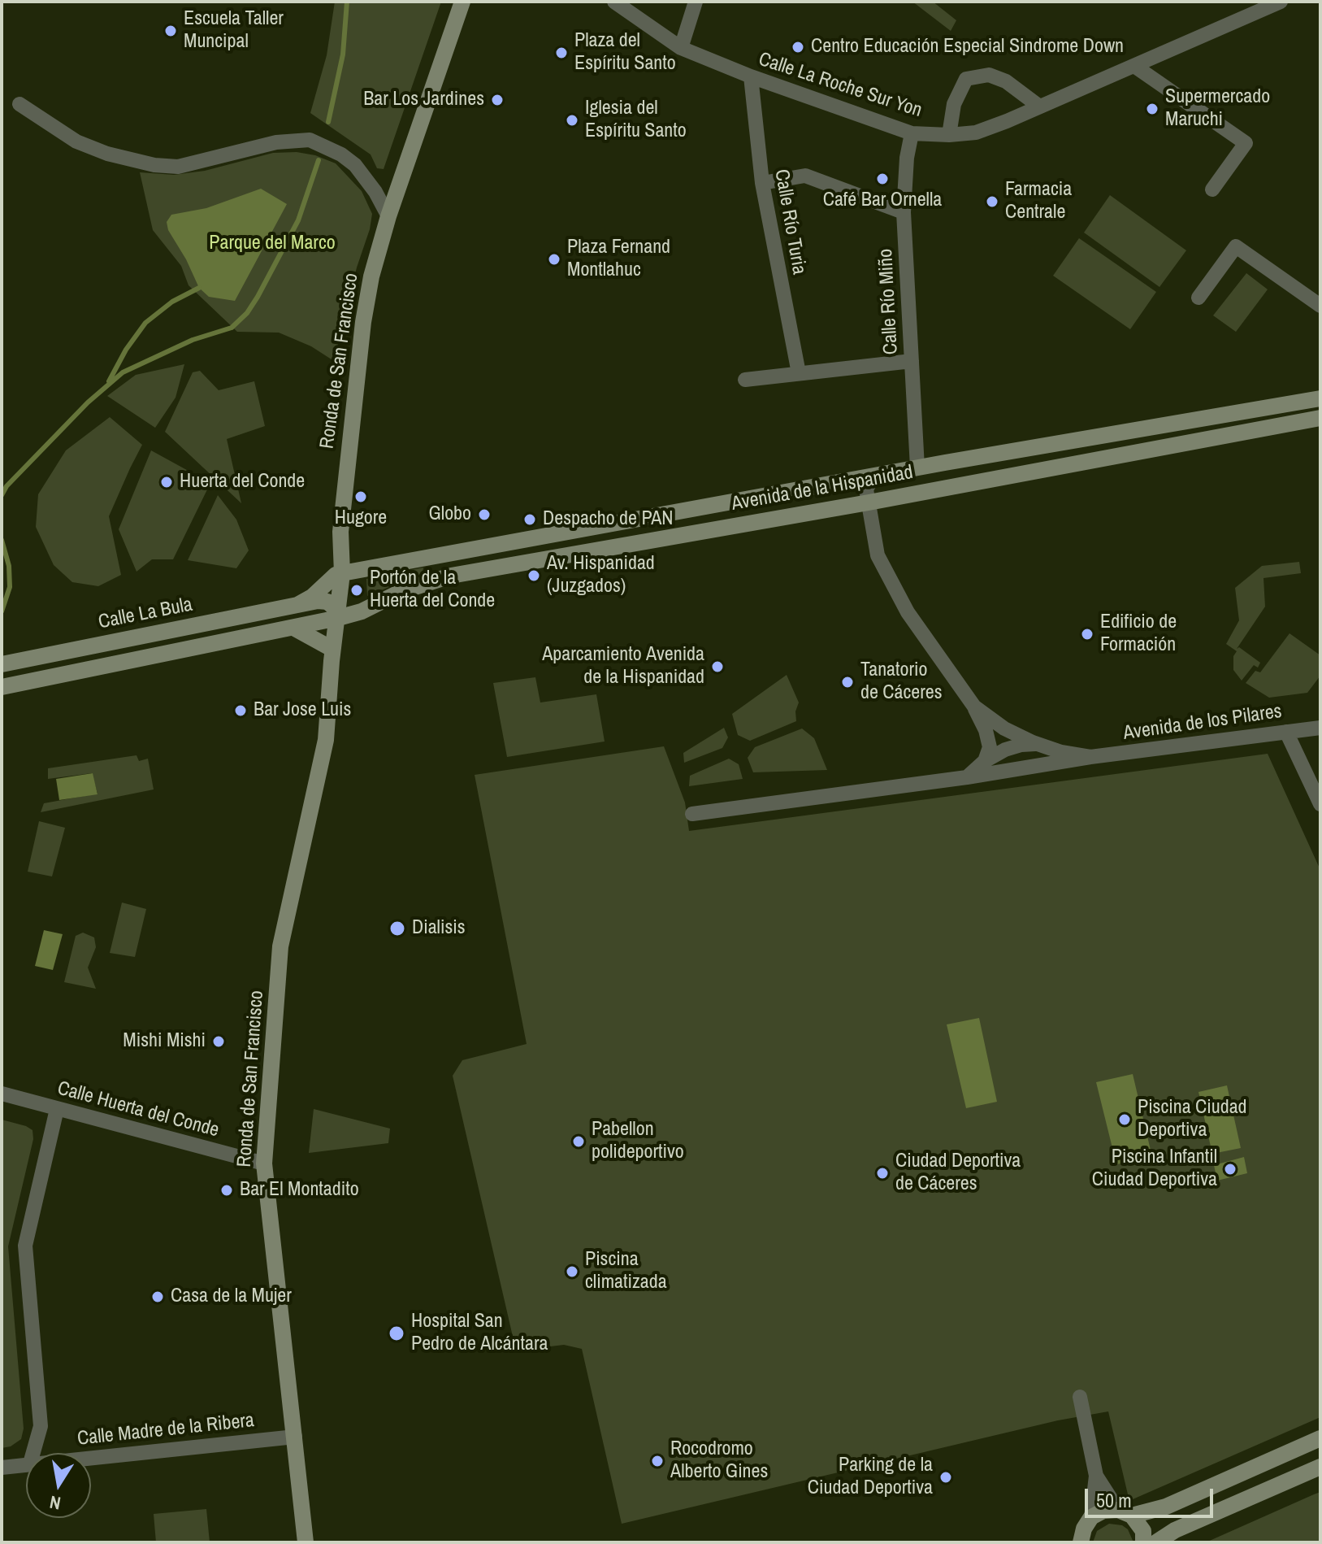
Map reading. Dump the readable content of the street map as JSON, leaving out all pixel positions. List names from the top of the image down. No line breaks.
{"streets":{"main road":["Ronda de San Francisco","Avenida de la Hispanidad","Calle La Bula"],"street":["Calle La Roche Sur Yon","Calle Río Turia","Calle Río Miño","Avenida de los Pilares","Calle Huerta del Conde","Calle Madre de la Ribera"]},"crossings":[["Calle La Roche Sur Yon","Calle Río Turia"],["Calle La Roche Sur Yon","Calle Río Miño"],["Calle Río Miño","Avenida de la Hispanidad"],["Ronda de San Francisco","Avenida de la Hispanidad"],["Ronda de San Francisco","Calle La Bula"],["Ronda de San Francisco","Calle Huerta del Conde"],["Ronda de San Francisco","Calle Madre de la Ribera"],["Avenida de la Hispanidad","Calle La Bula"]],"parks":["Parque del Marco"],"places":["Escuela Taller Muncipal","Centro Educación Especial Sindrome Down","Plaza del Espíritu Santo","Bar Los Jardines","Supermercado Maruchi","Iglesia del Espíritu Santo","Café Bar Ornella","Farmacia Centrale","Plaza Fernand Montlahuc","Huerta del Conde","Hugore","Globo","Despacho de PAN","Av. Hispanidad (Juzgados)","Portón de la Huerta del Conde","Edificio de Formación","Aparcamiento Avenida de la Hispanidad","Tanatorio de Cáceres","Bar Jose Luis","Dialisis","Mishi Mishi","Piscina Ciudad Deportiva","Pabellon polideportivo","Piscina Infantil Ciudad Deportiva","Ciudad Deportiva de Cáceres","Bar El Montadito","Piscina climatizada","Casa de la Mujer","Hospital San Pedro de Alcántara","Rocodromo Alberto Gines","Parking de la Ciudad Deportiva"],"scale_bar":"50 m","north":"bottom"}
